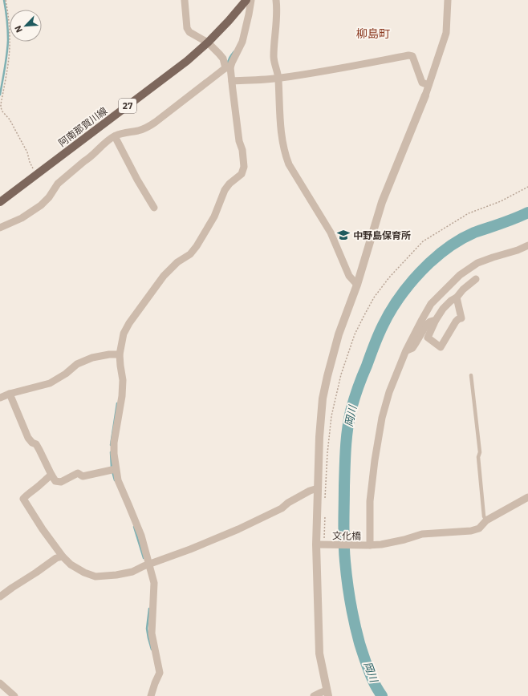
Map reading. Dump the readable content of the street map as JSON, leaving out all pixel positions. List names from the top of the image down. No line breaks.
{"streets":{"main road":["27","阿南那賀川線"],"street":["文化橋"]},"districts":["柳島町"],"water":["岡川"],"places":{"school or university":["中野島保育所"]},"north":"bottom left"}
